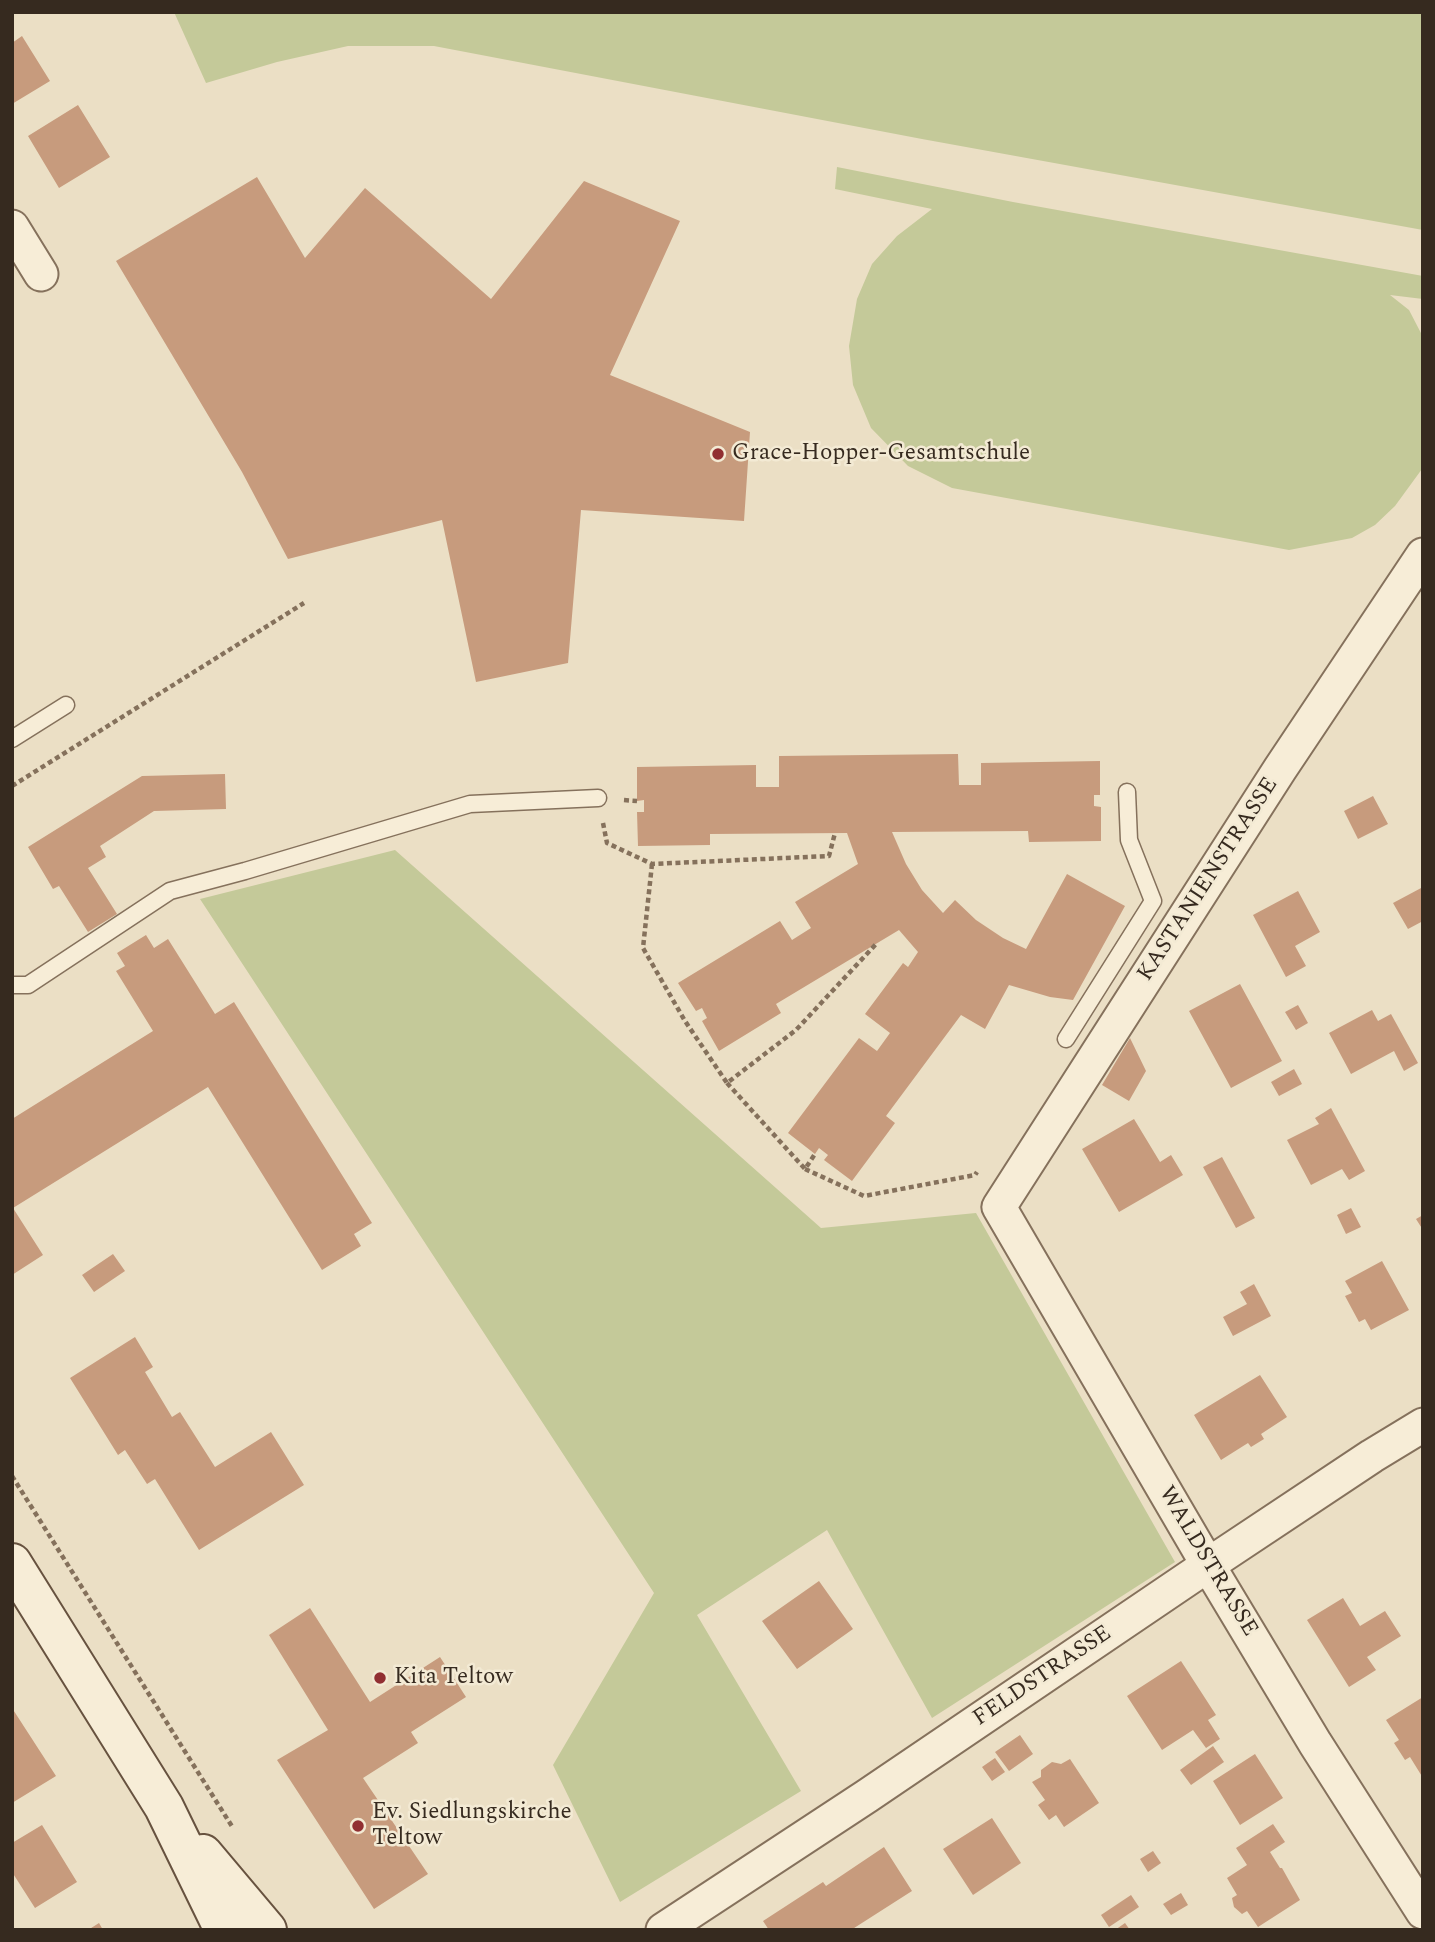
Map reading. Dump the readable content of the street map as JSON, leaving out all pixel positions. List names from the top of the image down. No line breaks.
{"streets":{"street":["KASTANIENSTRASSE","WALDSTRASSE","FELDSTRASSE"]},"crossings":[["KASTANIENSTRASSE","WALDSTRASSE"],["WALDSTRASSE","FELDSTRASSE"]],"places":["Grace-Hopper-Gesamtschule","Kita Teltow","Ev. Siedlungskirche Teltow"]}
